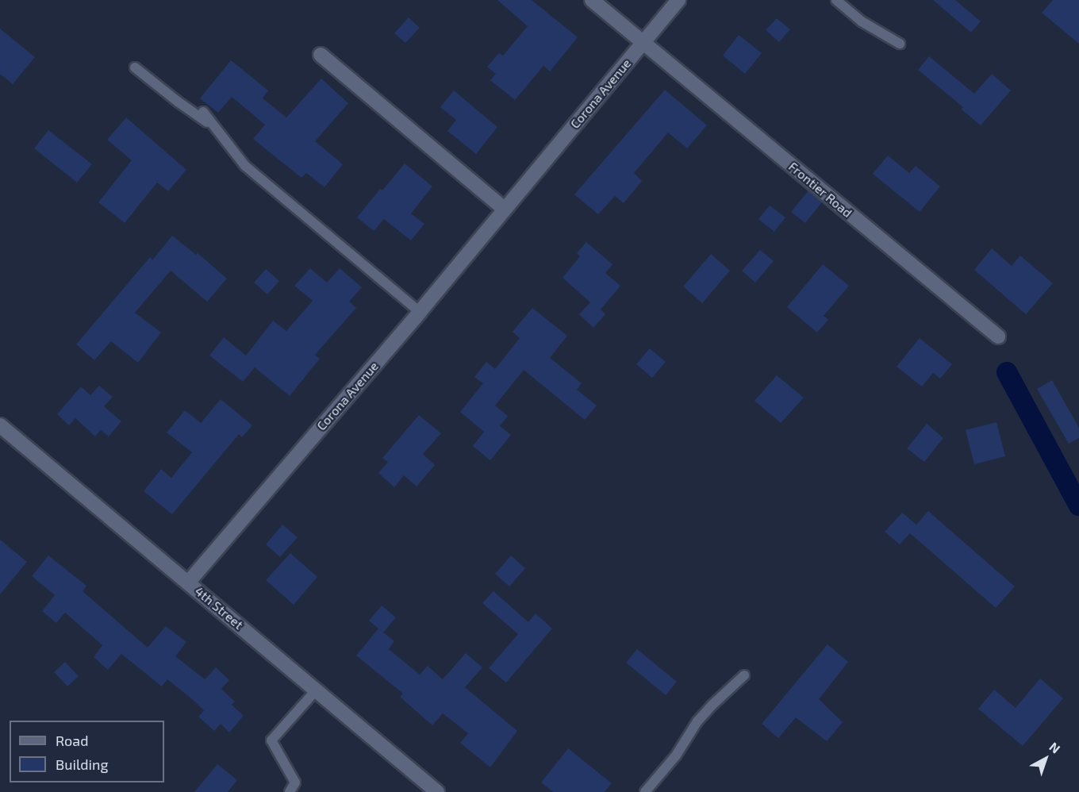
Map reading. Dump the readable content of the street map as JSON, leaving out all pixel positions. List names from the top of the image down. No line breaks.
{"streets":{"street":["Corona Avenue","Frontier Road","4th Street"]},"crossings":[["Corona Avenue","Frontier Road"],["Corona Avenue","4th Street"]],"legend":["Road","Building"],"north":"top right"}
